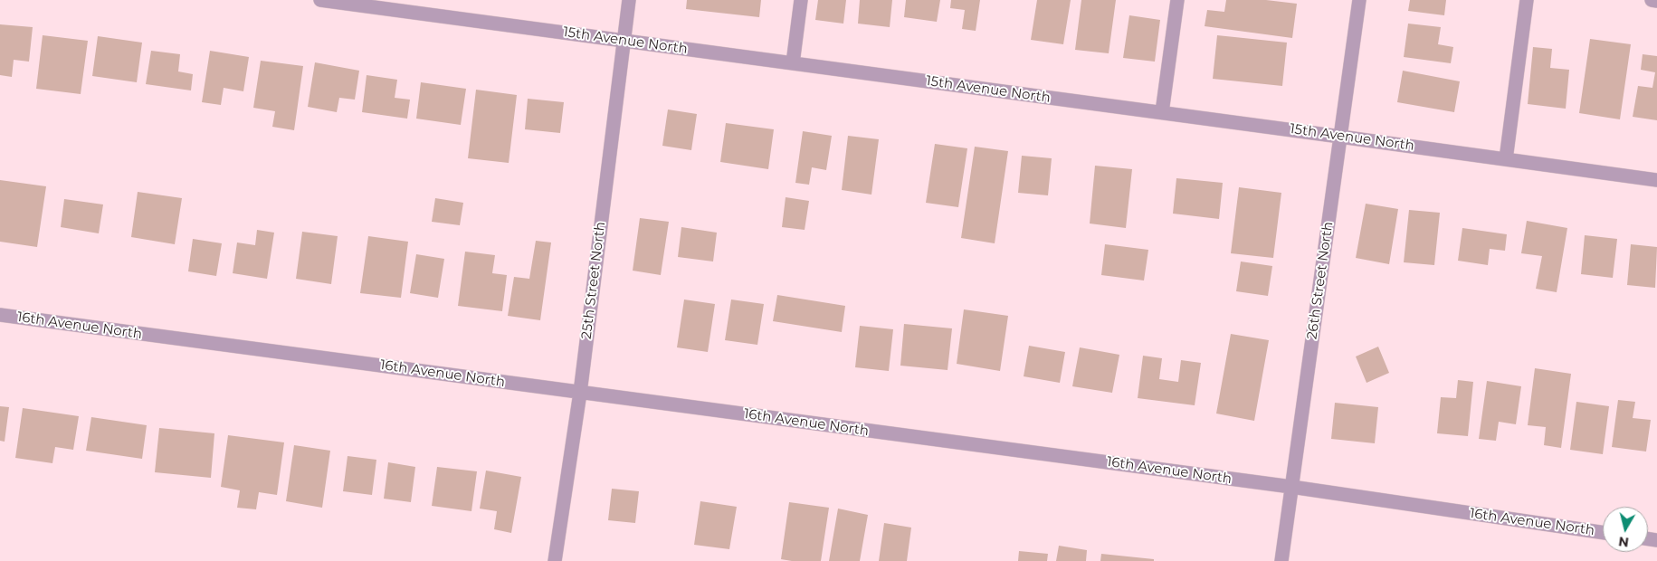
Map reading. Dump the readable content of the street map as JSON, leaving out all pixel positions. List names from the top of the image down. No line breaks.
{"streets":{"street":["15th Avenue North","25th Street North","26th Street North","16th Avenue North"]},"crossings":[["15th Avenue North","25th Street North"],["15th Avenue North","26th Street North"],["25th Street North","16th Avenue North"],["26th Street North","16th Avenue North"]],"north":"bottom"}
